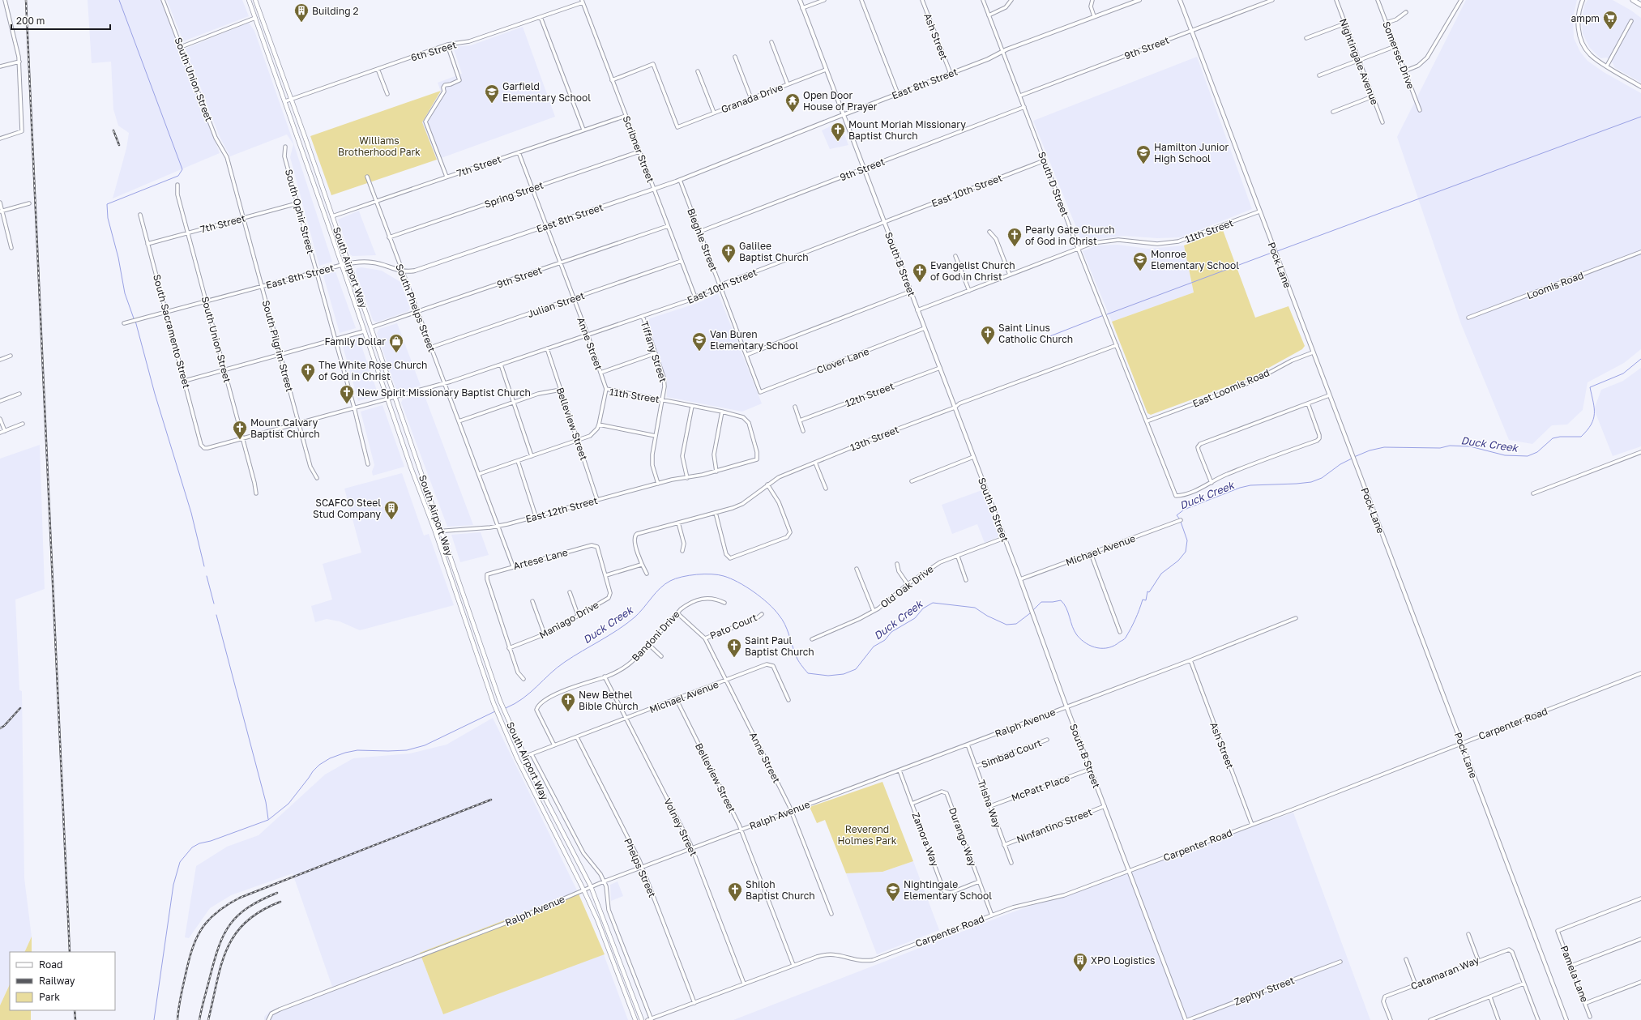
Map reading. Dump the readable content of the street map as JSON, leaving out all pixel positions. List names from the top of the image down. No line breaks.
{"streets":{"main road":["South Airport Way"],"street":["Ash Street","9th Street","6th Street","Somerset Drive","Nightingale Avenue","South Union Street","East 8th Street","Granada Drive","Scribner Street","7th Street","South D Street","East 10th Street","Spring Street","South Ophir Street","11th Street","Bieghle Street","South B Street","Pock Lane","Loomis Road","Julian Street","South Phelps Street","South Sacramento Street","Anne Street","South Pilgrim Street","Tiffany Street","Clover Lane","East Loomis Road","12th Street","Belleview Street","13th Street","East 12th Street","Michael Avenue","Artese Lane","Old Oak Drive","Maniago Drive","Pato Court","Bandoni Drive","Ralph Avenue","Carpenter Road","Simbad Court","McPatt Place","Trisha Way","Ninfantino Street","Volney Street","Durango Way","Zamora Way","Phelps Street","Catamaran Way","Pamela Lane","Zephyr Street"]},"crossings":[["Ash Street","East 8th Street"],["Ash Street","Ralph Avenue"],["Ash Street","Carpenter Road"],["9th Street","Scribner Street"],["9th Street","South D Street"],["9th Street","Bieghle Street"],["9th Street","South B Street"],["9th Street","Pock Lane"],["9th Street","South Airport Way"],["9th Street","South Phelps Street"],["9th Street","Anne Street"],["6th Street","Scribner Street"],["6th Street","South Airport Way"],["South Union Street","East 8th Street"],["South Union Street","7th Street"],["South Union Street","East 10th Street"],["South Union Street","South Pilgrim Street"],["East 8th Street","Scribner Street"],["East 8th Street","South D Street"],["East 8th Street","South Ophir Street"],["East 8th Street","Bieghle Street"],["East 8th Street","South B Street"],["East 8th Street","South Airport Way"],["East 8th Street","South Phelps Street"],["East 8th Street","South Sacramento Street"],["East 8th Street","Anne Street"],["East 8th Street","South Pilgrim Street"],["Granada Drive","Scribner Street"],["Granada Drive","South B Street"],["Scribner Street","7th Street"],["Scribner Street","East 10th Street"],["Scribner Street","Spring Street"],["Scribner Street","Julian Street"],["7th Street","South Ophir Street"],["7th Street","South Airport Way"],["7th Street","South Phelps Street"],["7th Street","South Sacramento Street"],["7th Street","Anne Street"],["7th Street","South Pilgrim Street"],["South D Street","East 10th Street"],["South D Street","11th Street"],["South D Street","East Loomis Road"],["South D Street","13th Street"],["East 10th Street","South Ophir Street"],["East 10th Street","Bieghle Street"],["East 10th Street","South B Street"],["East 10th Street","South Airport Way"],["East 10th Street","South Phelps Street"],["East 10th Street","South Sacramento Street"],["East 10th Street","Anne Street"],["East 10th Street","South Pilgrim Street"],["East 10th Street","Tiffany Street"],["East 10th Street","Belleview Street"],["Spring Street","South Phelps Street"],["Spring Street","Anne Street"],["11th Street","South B Street"],["11th Street","Pock Lane"],["11th Street","Anne Street"],["11th Street","Tiffany Street"],["Bieghle Street","Clover Lane"],["South B Street","Clover Lane"],["South B Street","12th Street"],["South B Street","13th Street"],["South B Street","Michael Avenue"],["South B Street","Old Oak Drive"],["South B Street","Ralph Avenue"],["South B Street","Carpenter Road"],["South B Street","McPatt Place"],["South B Street","Ninfantino Street"],["Pock Lane","East Loomis Road"],["Pock Lane","Carpenter Road"],["South Airport Way","East 12th Street"],["South Airport Way","Michael Avenue"],["South Airport Way","Ralph Avenue"],["Julian Street","South Phelps Street"],["Julian Street","Anne Street"],["South Phelps Street","East 12th Street"],["South Phelps Street","Artese Lane"],["Anne Street","Michael Avenue"],["Anne Street","Pato Court"],["Anne Street","Bandoni Drive"],["Anne Street","Ralph Avenue"],["Tiffany Street","East 12th Street"],["Belleview Street","East 12th Street"],["Belleview Street","Michael Avenue"],["Belleview Street","Ralph Avenue"],["Belleview Street","Carpenter Road"],["Michael Avenue","Bandoni Drive"],["Michael Avenue","Volney Street"],["Michael Avenue","Phelps Street"],["Artese Lane","Maniago Drive"],["Bandoni Drive","Volney Street"],["Ralph Avenue","Trisha Way"],["Ralph Avenue","Volney Street"],["Ralph Avenue","Zamora Way"],["Ralph Avenue","Phelps Street"],["Carpenter Road","Volney Street"],["Carpenter Road","Durango Way"],["Carpenter Road","Phelps Street"],["Simbad Court","Trisha Way"],["McPatt Place","Trisha Way"],["Trisha Way","Ninfantino Street"],["Durango Way","Zamora Way"]],"water":["Duck Creek"],"parks":["Williams Brotherhood Park","Reverend Holmes Park"],"places":{"building":["Building 2","SCAFCO Steel Stud Company","XPO Logistics"],"supermarket":["ampm"],"school or university":["Garfield Elementary School","Hamilton Junior High School","Monroe Elementary School","Van Buren Elementary School","Nightingale Elementary School"],"temple":["Open Door House of Prayer"],"church":["Mount Moriah Missionary Baptist Church","Pearly Gate Church of God in Christ","Galilee Baptist Church","Evangelist Church of God in Christ","Saint Linus Catholic Church","The White Rose Church of God in Christ","New Spirit Missionary Baptist Church","Mount Calvary Baptist Church","Saint Paul Baptist Church","New Bethel Bible Church","Shiloh Baptist Church"],"shop":["Family Dollar"]},"legend":["Road","Railway","Park"],"scale_bar":"200 m"}
